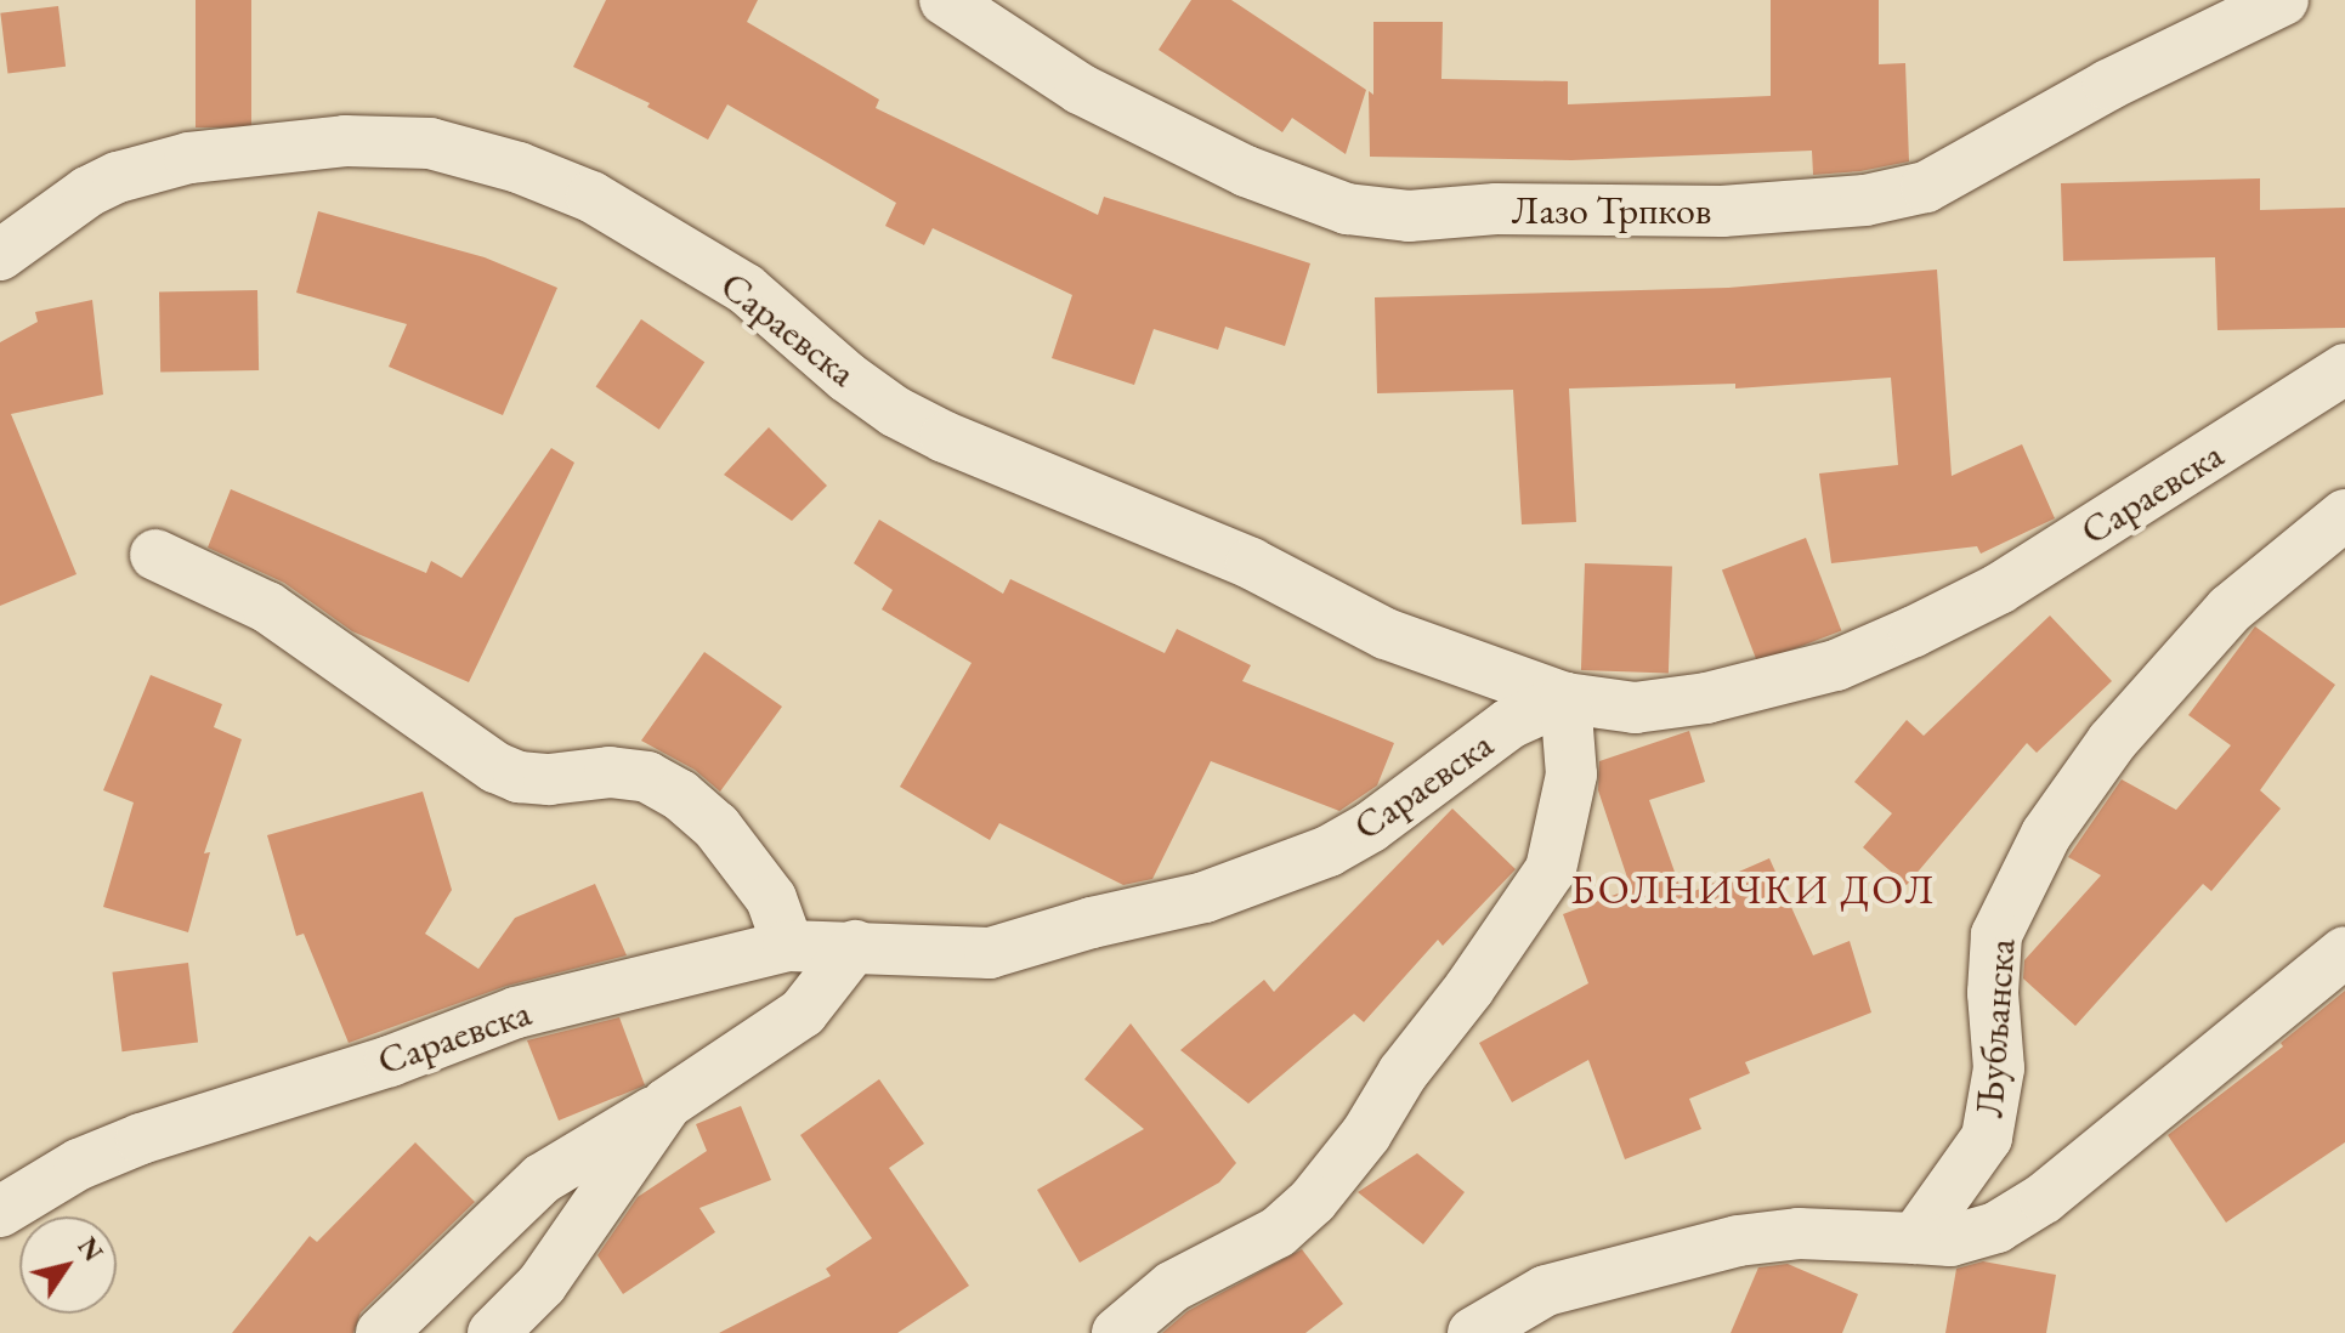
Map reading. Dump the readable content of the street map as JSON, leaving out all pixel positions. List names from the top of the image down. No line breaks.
{"streets":{"street":["Лазо Трпков","Сараевска","Љубљанска"]},"districts":["БОЛНИЧКИ ДОЛ"],"north":"top right"}
